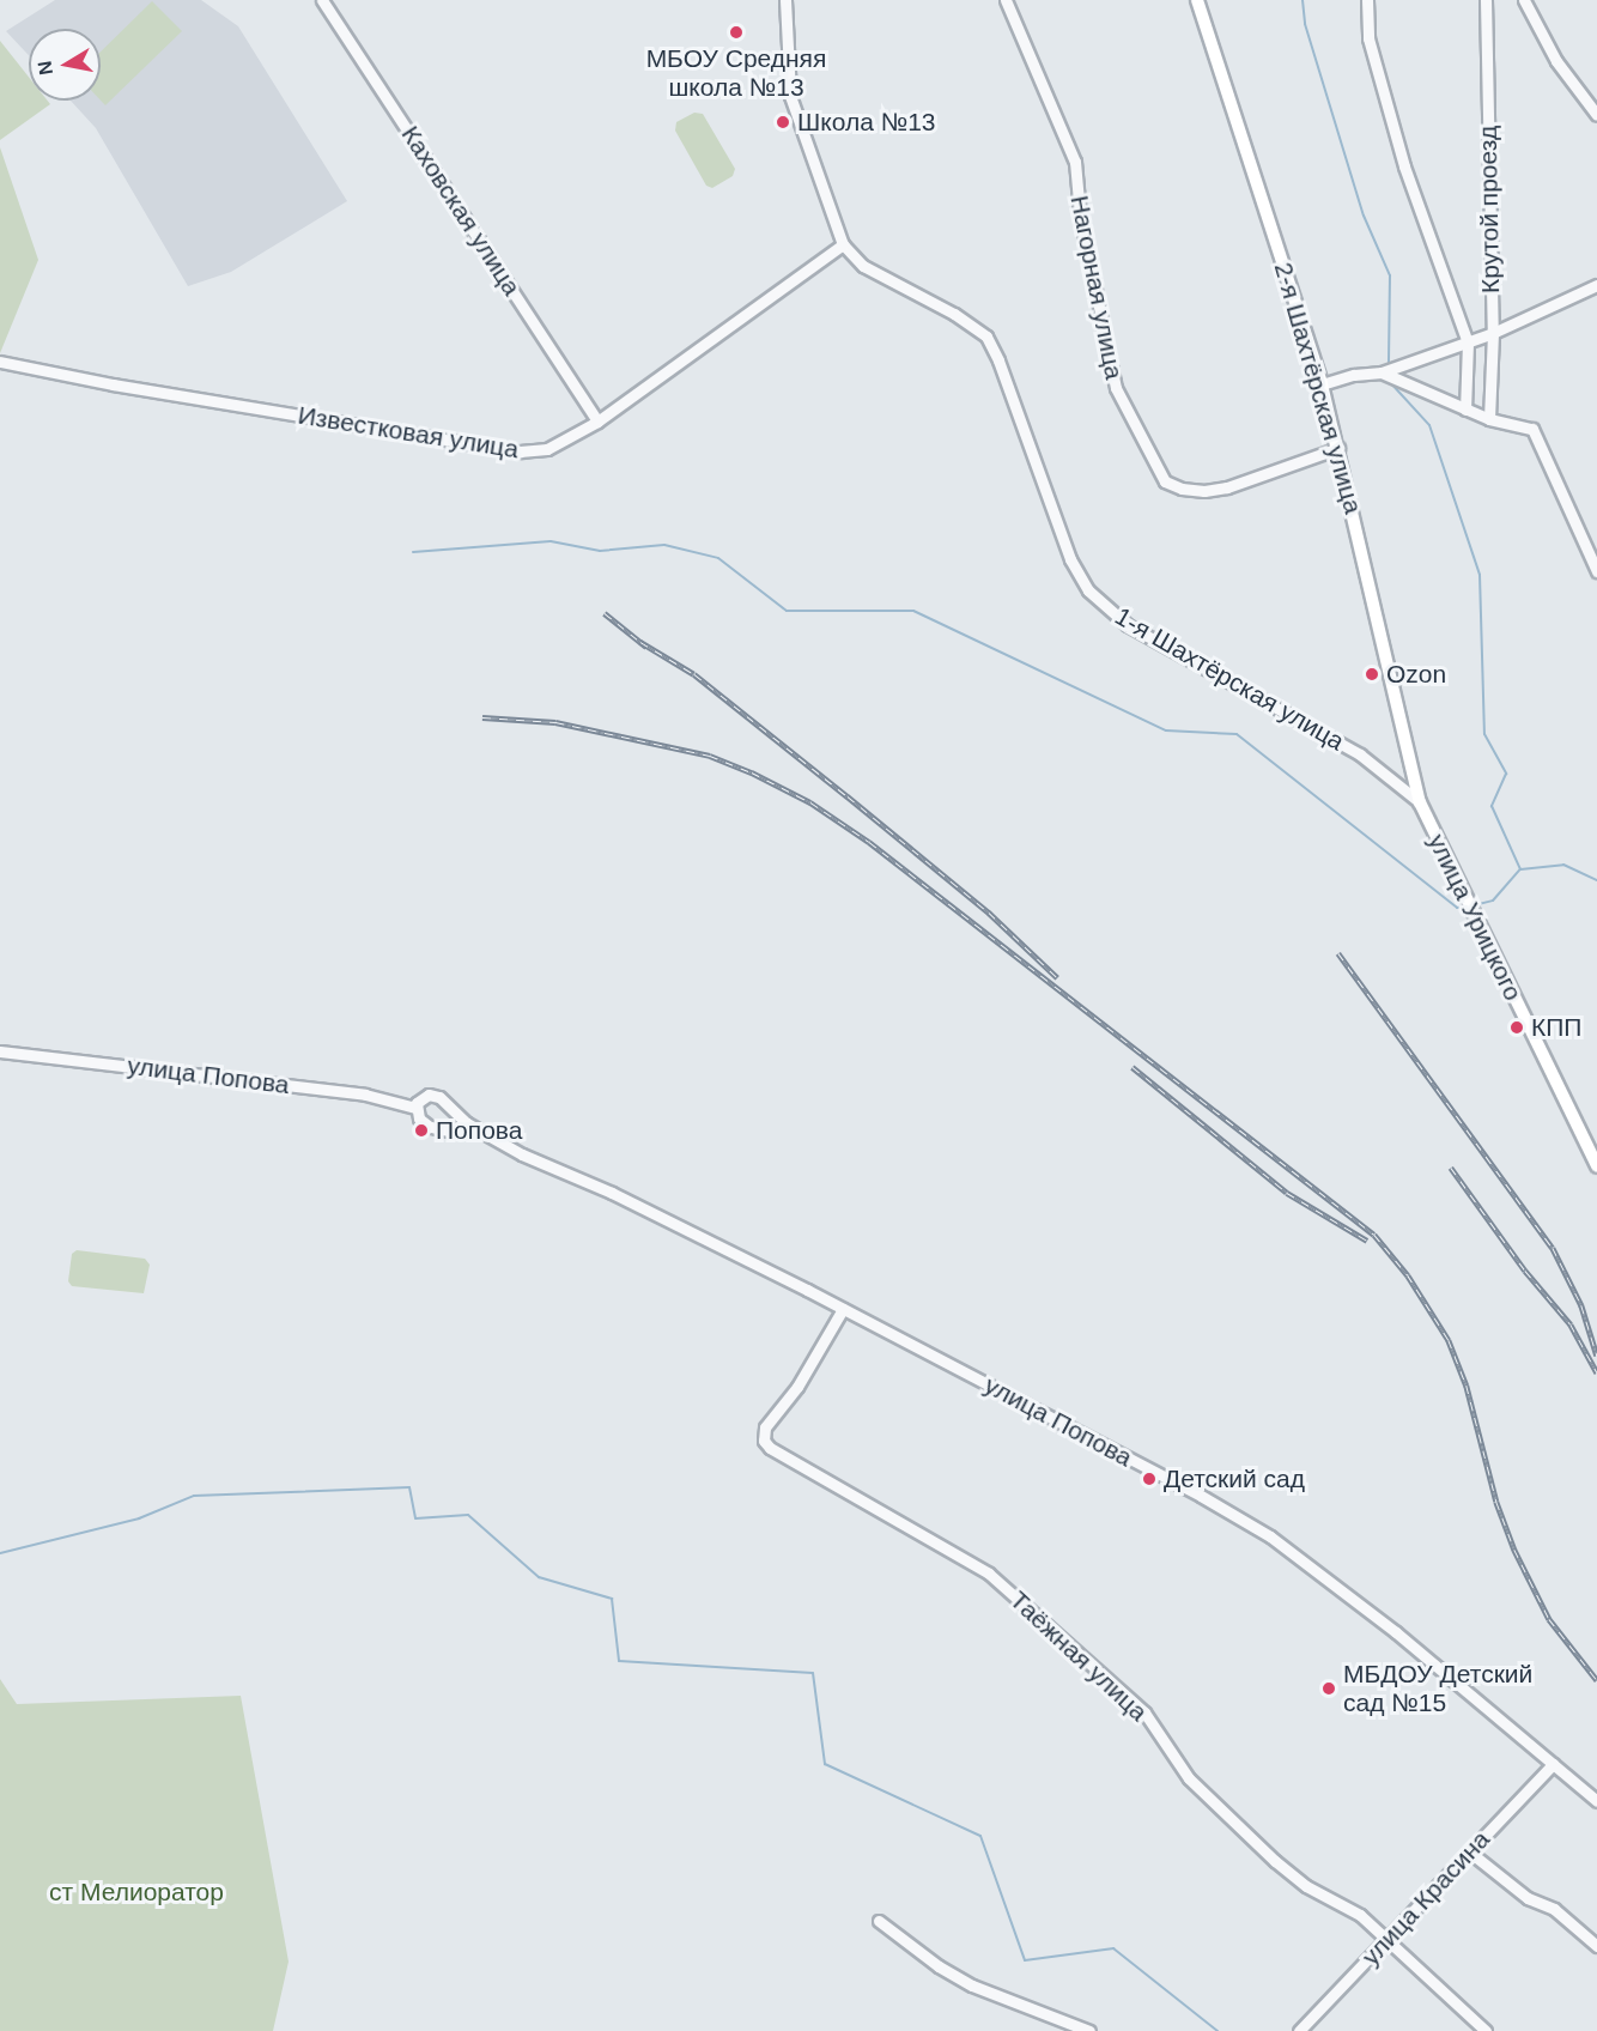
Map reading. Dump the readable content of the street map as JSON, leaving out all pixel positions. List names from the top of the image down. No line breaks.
{"streets":{"main road":["2-я Шахтёрская улица","улица Урицкого"],"street":["Крутой проезд","Каховская улица","Нагорная улица","Известковая улица","1-я Шахтёрская улица","улица Попова","Таёжная улица","улица Красина"]},"crossings":[["Каховская улица","Известковая улица"],["Нагорная улица","2-я Шахтёрская улица"],["2-я Шахтёрская улица","улица Урицкого"],["Известковая улица","1-я Шахтёрская улица"],["1-я Шахтёрская улица","улица Урицкого"],["улица Попова","Таёжная улица"],["улица Попова","улица Красина"],["Таёжная улица","улица Красина"]],"parks":["ст Мелиоратор"],"places":["МБОУ Средняя школа №13","Школа №13","Ozon","КПП","Попова","Детский сад","МБДОУ Детский сад №15"],"north":"left"}
